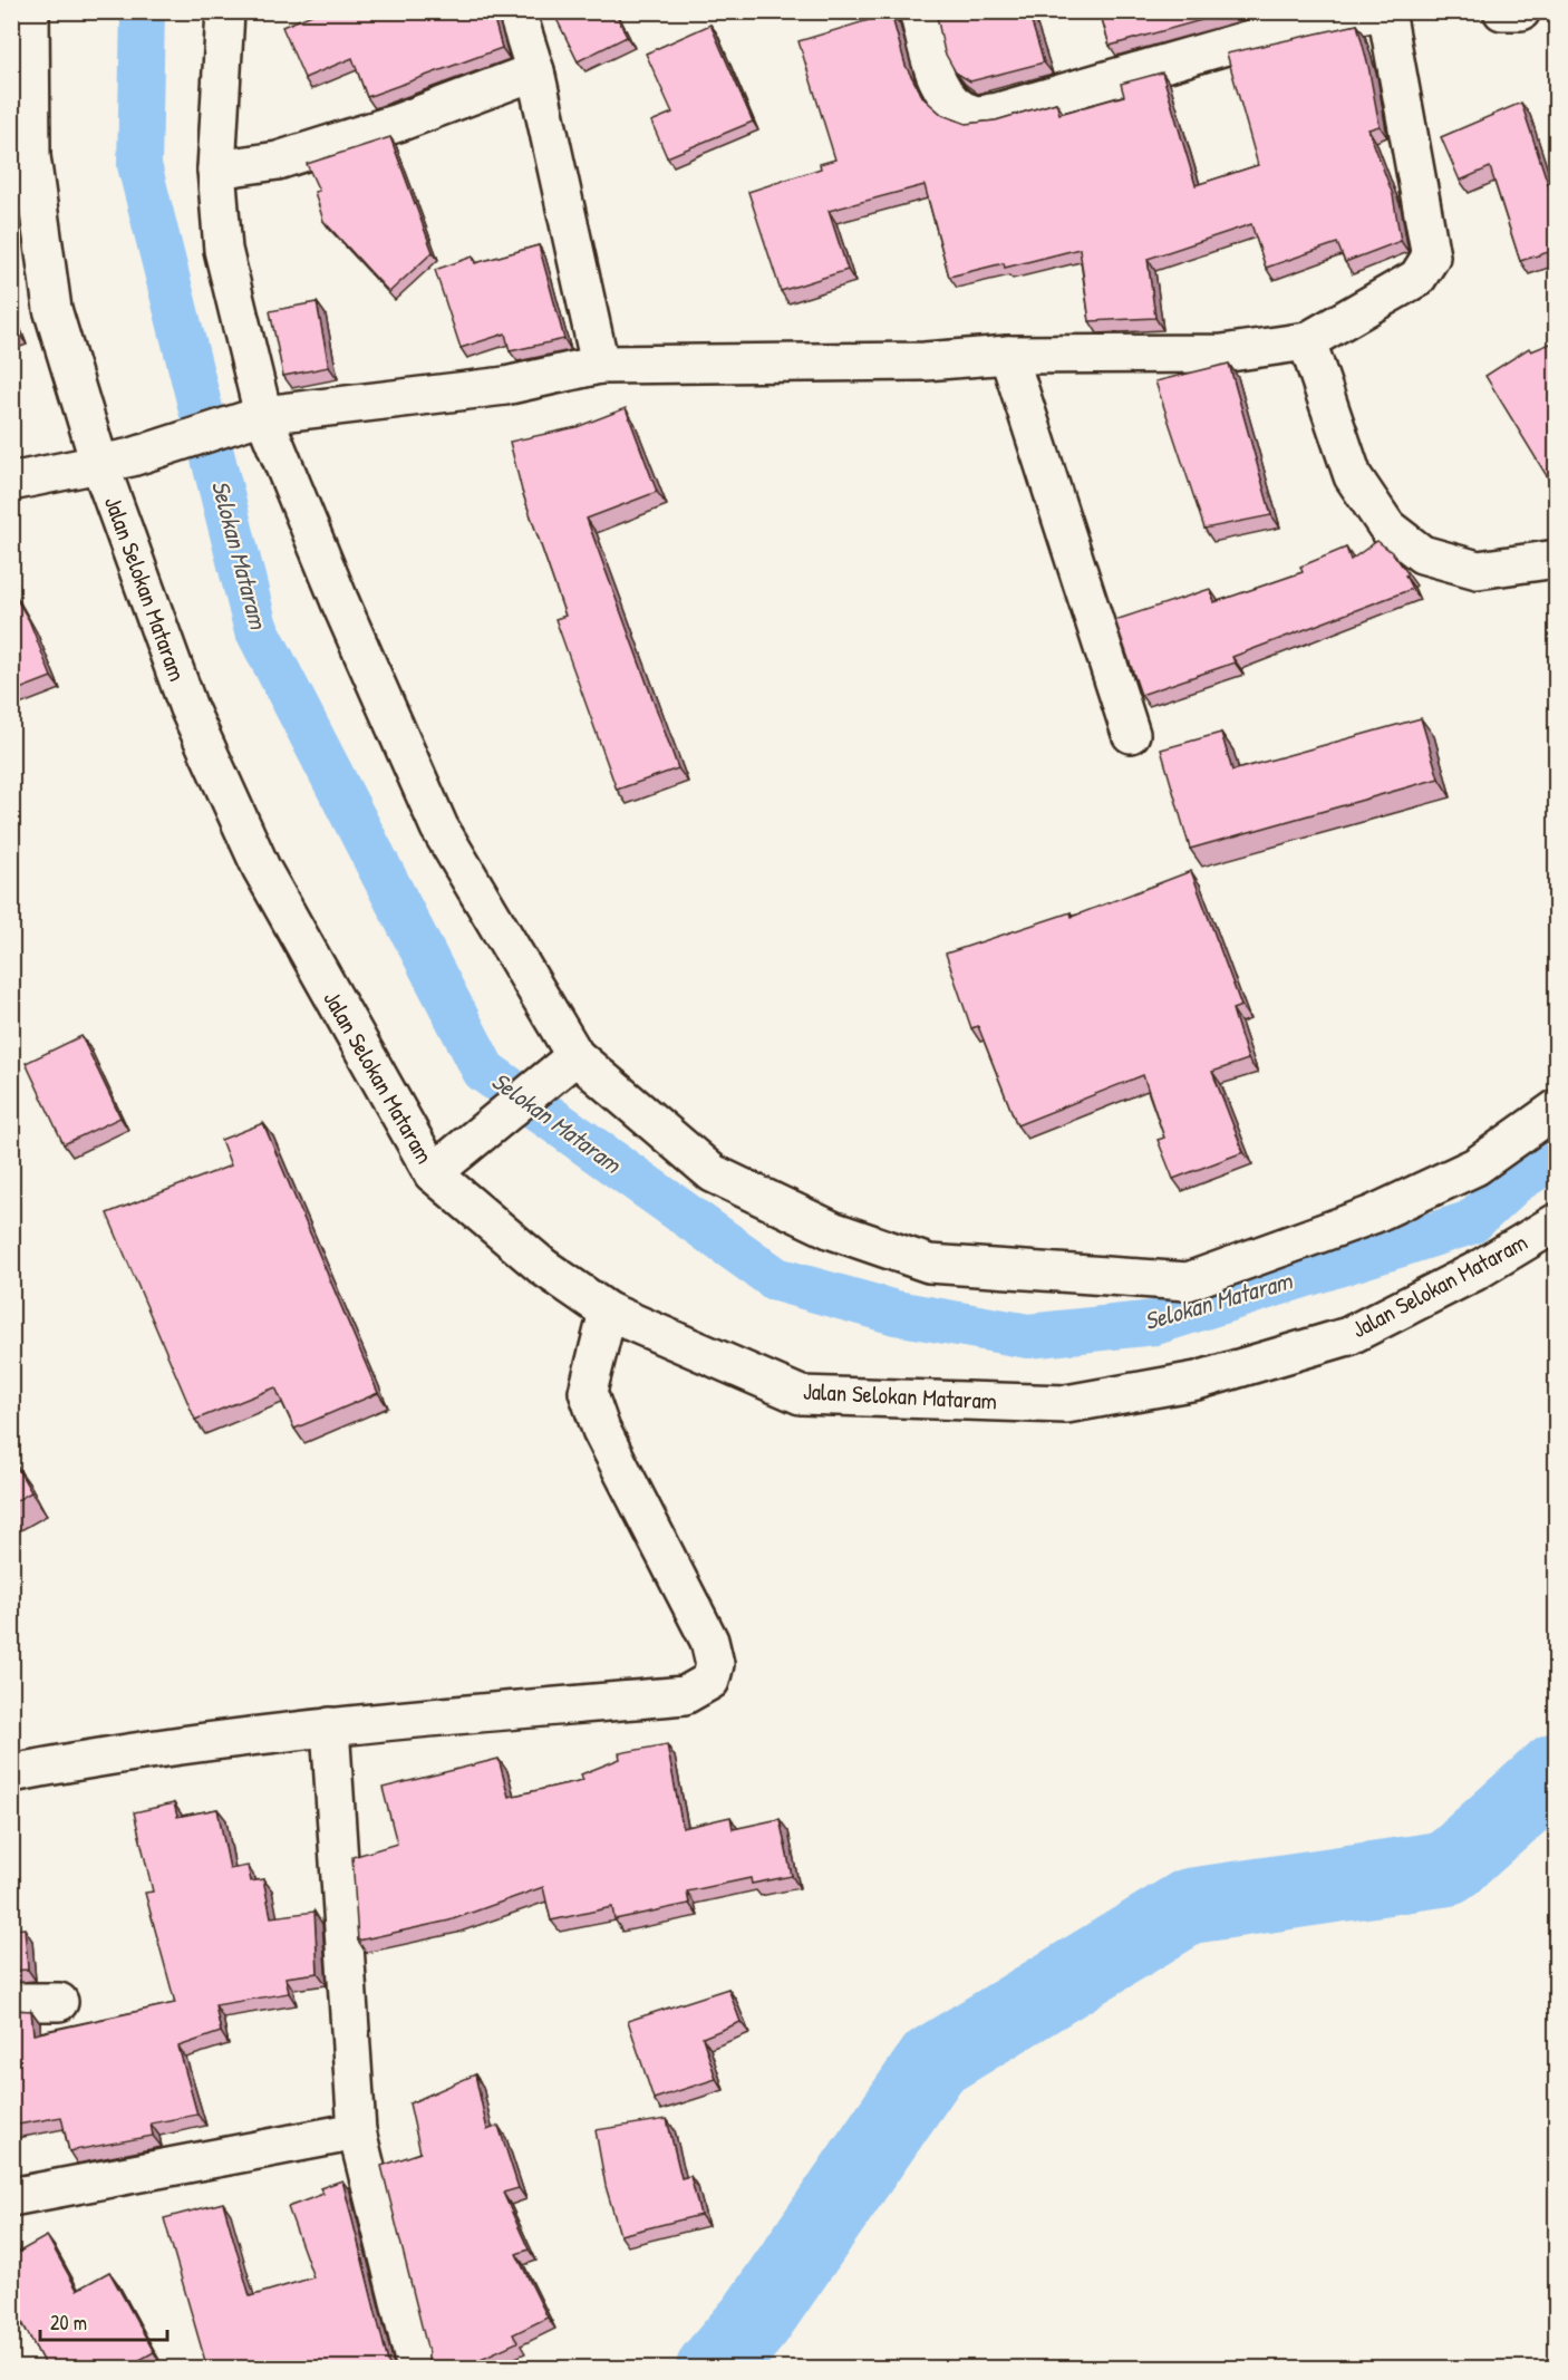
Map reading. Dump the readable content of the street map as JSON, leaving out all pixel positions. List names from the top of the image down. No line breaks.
{"streets":{"street":["Jalan Selokan Mataram"]},"water":["Selokan Mataram"],"scale_bar":"20 m"}
